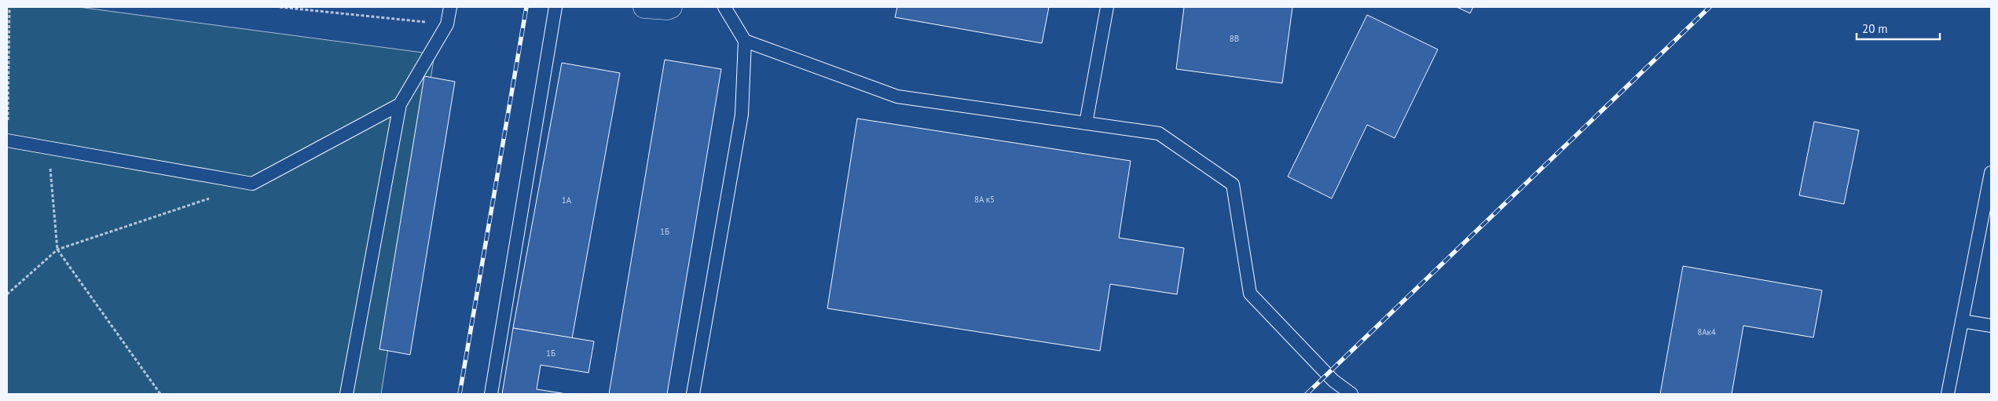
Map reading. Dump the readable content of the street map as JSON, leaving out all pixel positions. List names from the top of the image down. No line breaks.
{"house_numbers":["8В","8А к5","1А","1Б","8Ак4","1Б"],"scale_bar":"20 m"}
